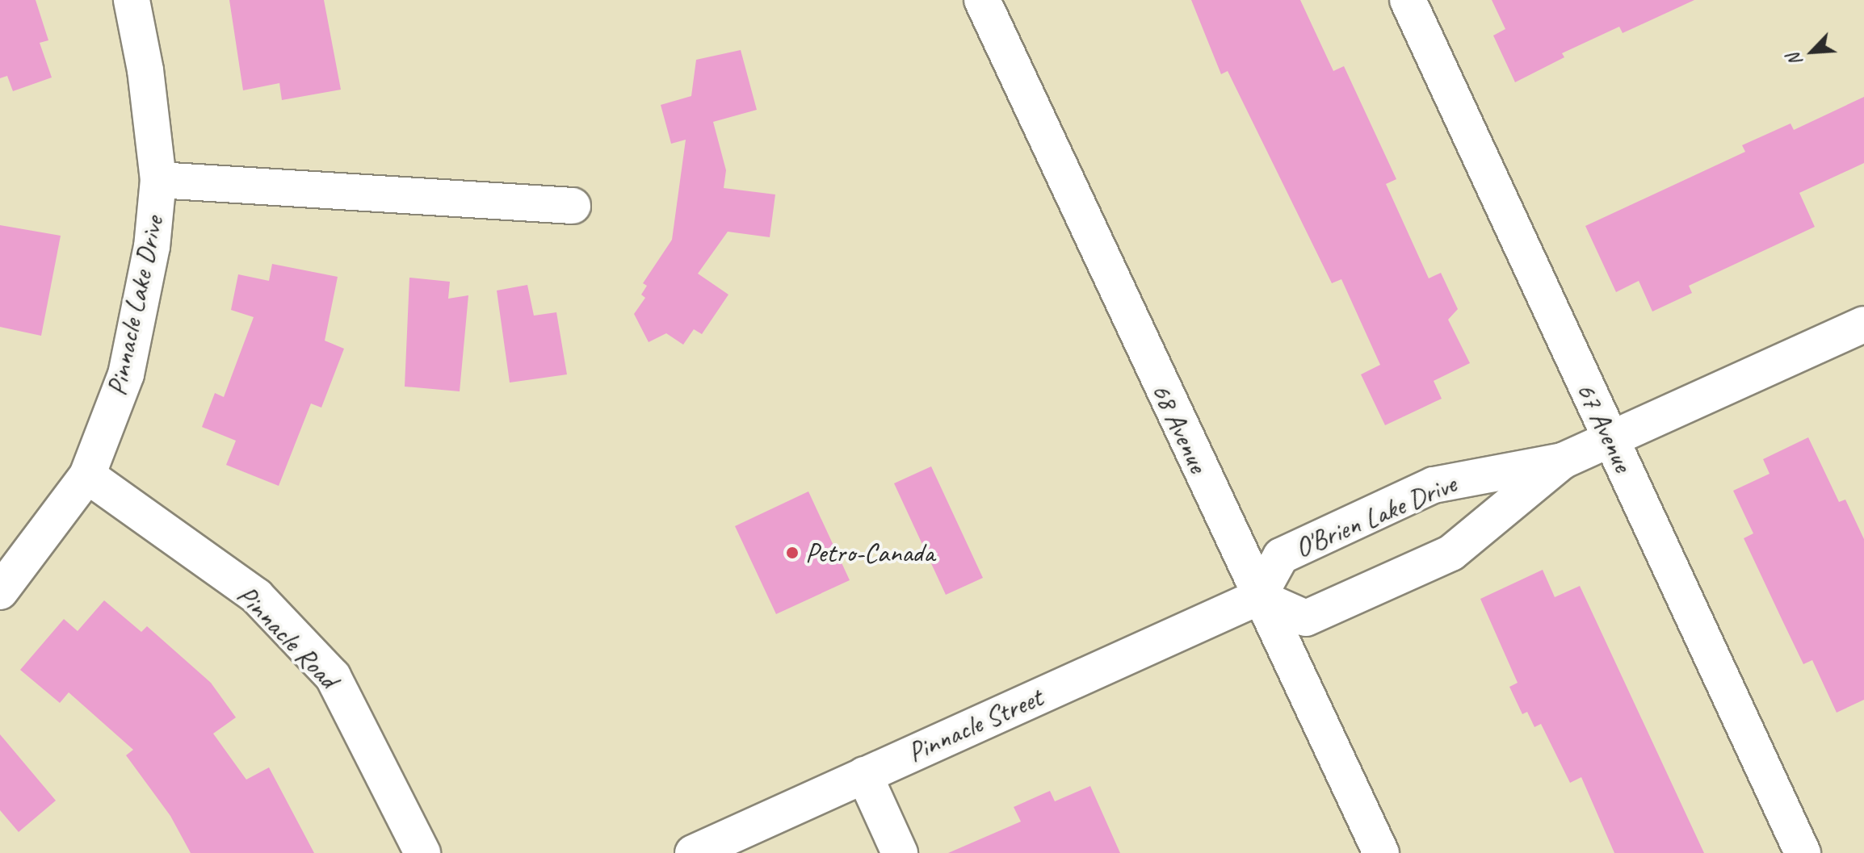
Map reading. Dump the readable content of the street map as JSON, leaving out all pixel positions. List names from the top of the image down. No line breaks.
{"streets":{"street":["Pinnacle Lake Drive","67 Avenue","68 Avenue","O'Brien Lake Drive","Pinnacle Road","Pinnacle Street"]},"crossings":[["Pinnacle Lake Drive","Pinnacle Road"],["67 Avenue","O'Brien Lake Drive"],["68 Avenue","O'Brien Lake Drive"],["68 Avenue","Pinnacle Street"],["O'Brien Lake Drive","Pinnacle Street"]],"places":["Petro-Canada"],"north":"bottom left"}
